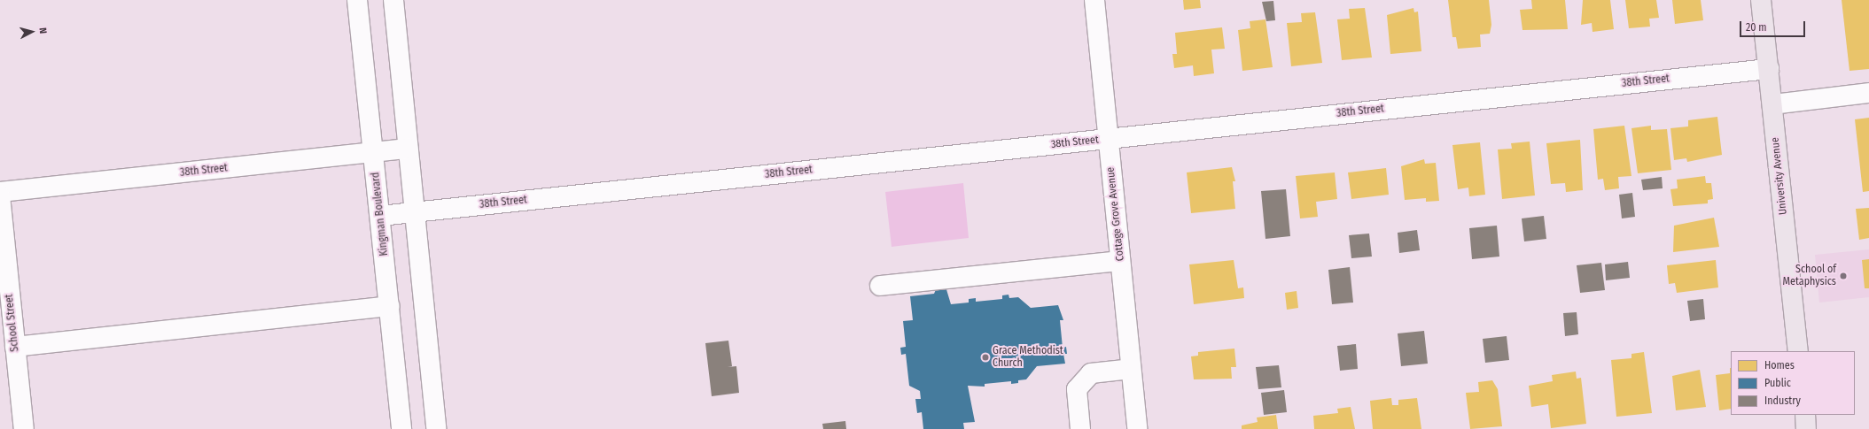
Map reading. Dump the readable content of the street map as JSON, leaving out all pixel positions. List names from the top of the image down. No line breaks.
{"streets":{"main road":["University Avenue"],"street":["38th Street","Kingman Boulevard","Cottage Grove Avenue","School Street"]},"crossings":[["38th Street","University Avenue"],["38th Street","Kingman Boulevard"],["38th Street","Cottage Grove Avenue"]],"places":["School of Metaphysics","Grace Methodist Church"],"legend":["Homes","Public","Industry"],"scale_bar":"20 m","north":"right"}
